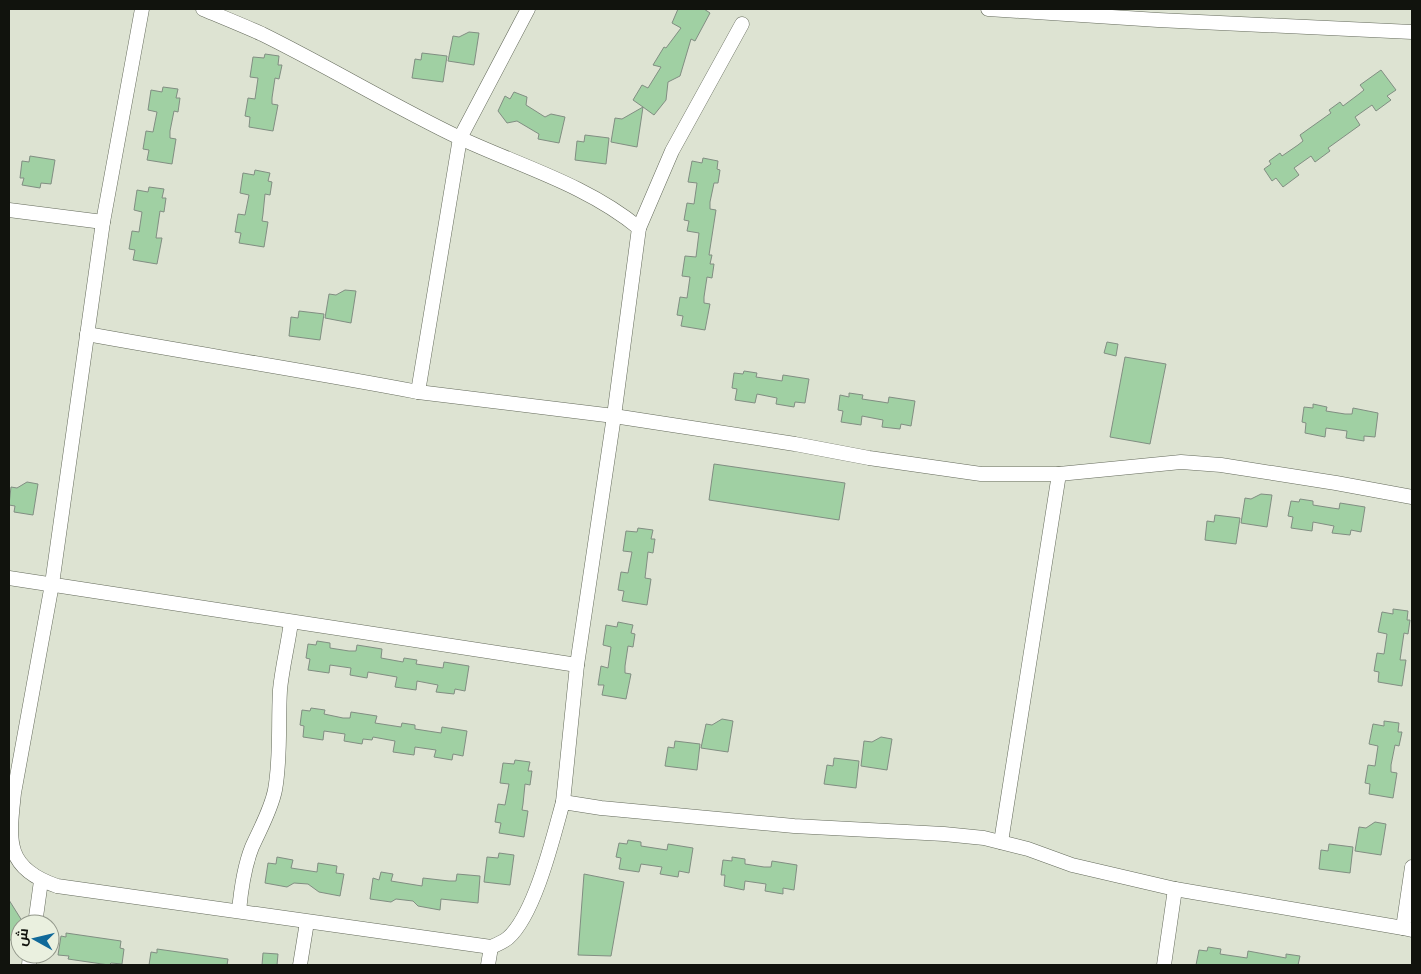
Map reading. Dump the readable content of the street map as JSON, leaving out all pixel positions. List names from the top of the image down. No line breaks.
{"north":"left"}
